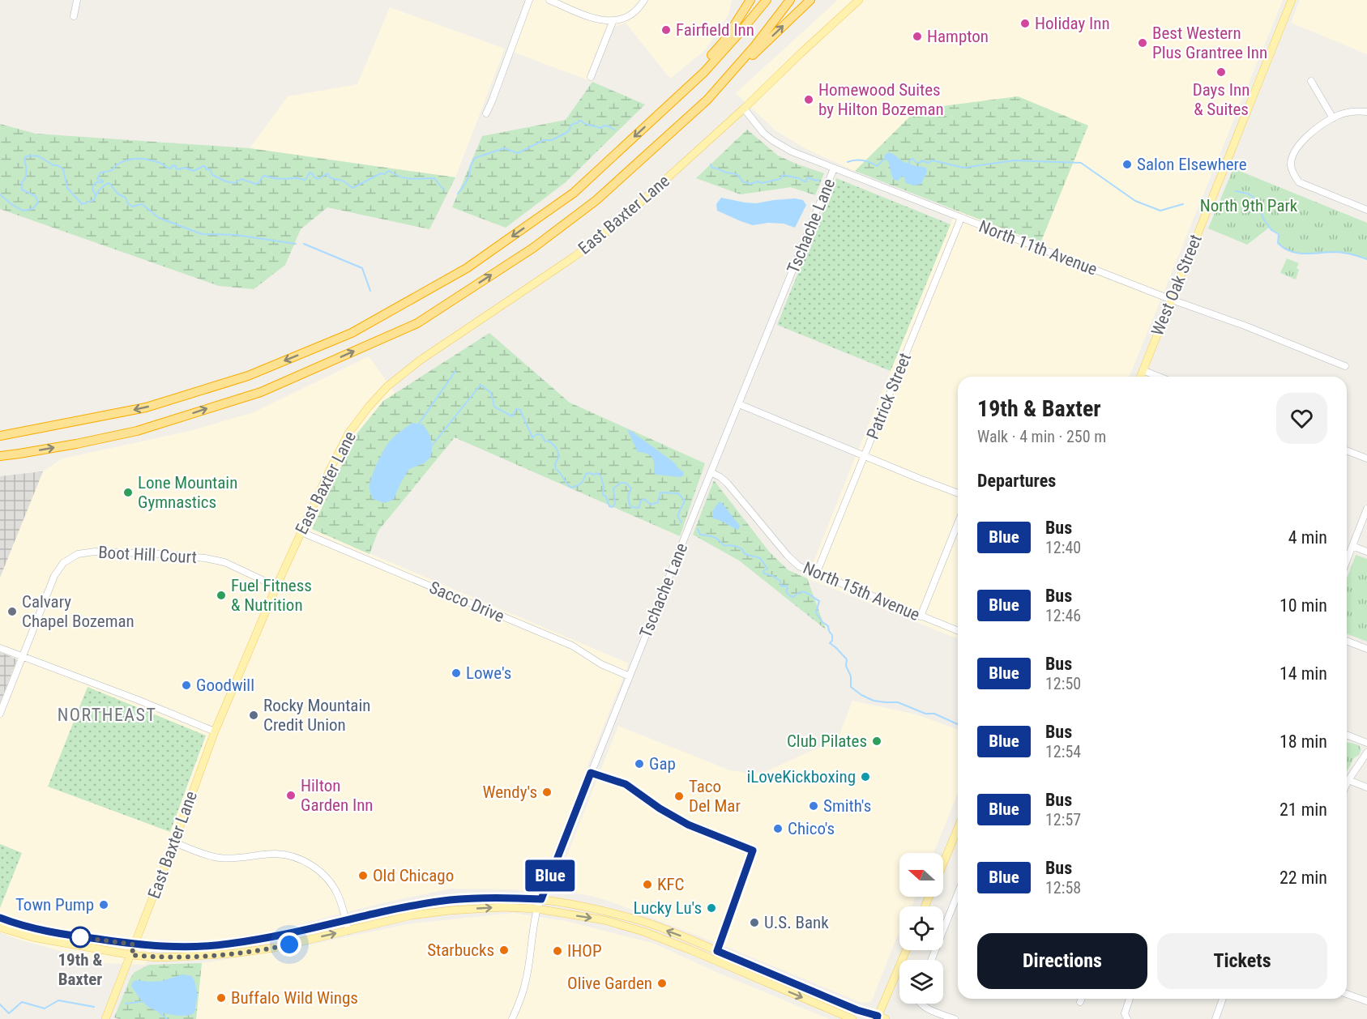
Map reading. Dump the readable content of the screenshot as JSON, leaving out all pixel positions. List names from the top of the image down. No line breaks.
{"streets":{"main road":["East Baxter Lane","West Oak Street"],"street":["Tschache Lane","North 11th Avenue","Patrick Street","Boot Hill Court","North 15th Avenue","Sacco Drive"]},"crossings":[["East Baxter Lane","North 11th Avenue"],["East Baxter Lane","Boot Hill Court"],["East Baxter Lane","Sacco Drive"],["Tschache Lane","North 11th Avenue"],["Tschache Lane","North 15th Avenue"],["Tschache Lane","Sacco Drive"],["North 11th Avenue","West Oak Street"],["North 11th Avenue","Patrick Street"],["Patrick Street","North 15th Avenue"]],"districts":["NORTHEAST"],"parks":["North 9th Park"],"places":["Holiday Inn","Fairfield Inn","Hampton","Best Western Plus Grantree Inn","Days Inn & Suites","Homewood Suites by Hilton Bozeman","Salon Elsewhere","Lone Mountain Gymnastics","Fuel Fitness & Nutrition","Calvary Chapel Bozeman","Lowe's","Goodwill","Rocky Mountain Credit Union","Club Pilates","Gap","iLoveKickboxing","Wendy's","Hilton Garden Inn","Taco Del Mar","Smith's","Chico's","Old Chicago","KFC","Town Pump","Lucky Lu's","U.S. Bank","19th & Baxter","Starbucks","IHOP","Olive Garden","Buffalo Wild Wings"],"lines":["bus line Blue"],"north":"left","page":{"on_map":"Blue","heading":[["19th & Baxter","Walk · 4 min · 250 m"],"Departures"],"list":[{"mark":"Blue","name":"Bus","note":"12:40","value":"4 min"},{"mark":"Blue","name":"Bus","note":"12:46","value":"10 min"},{"mark":"Blue","name":"Bus","note":"12:50","value":"14 min"},{"mark":"Blue","name":"Bus","note":"12:54","value":"18 min"},{"mark":"Blue","name":"Bus","note":"12:57","value":"21 min"},{"mark":"Blue","name":"Bus","note":"12:58","value":"22 min"}],"buttons":["Directions","Tickets"]}}
